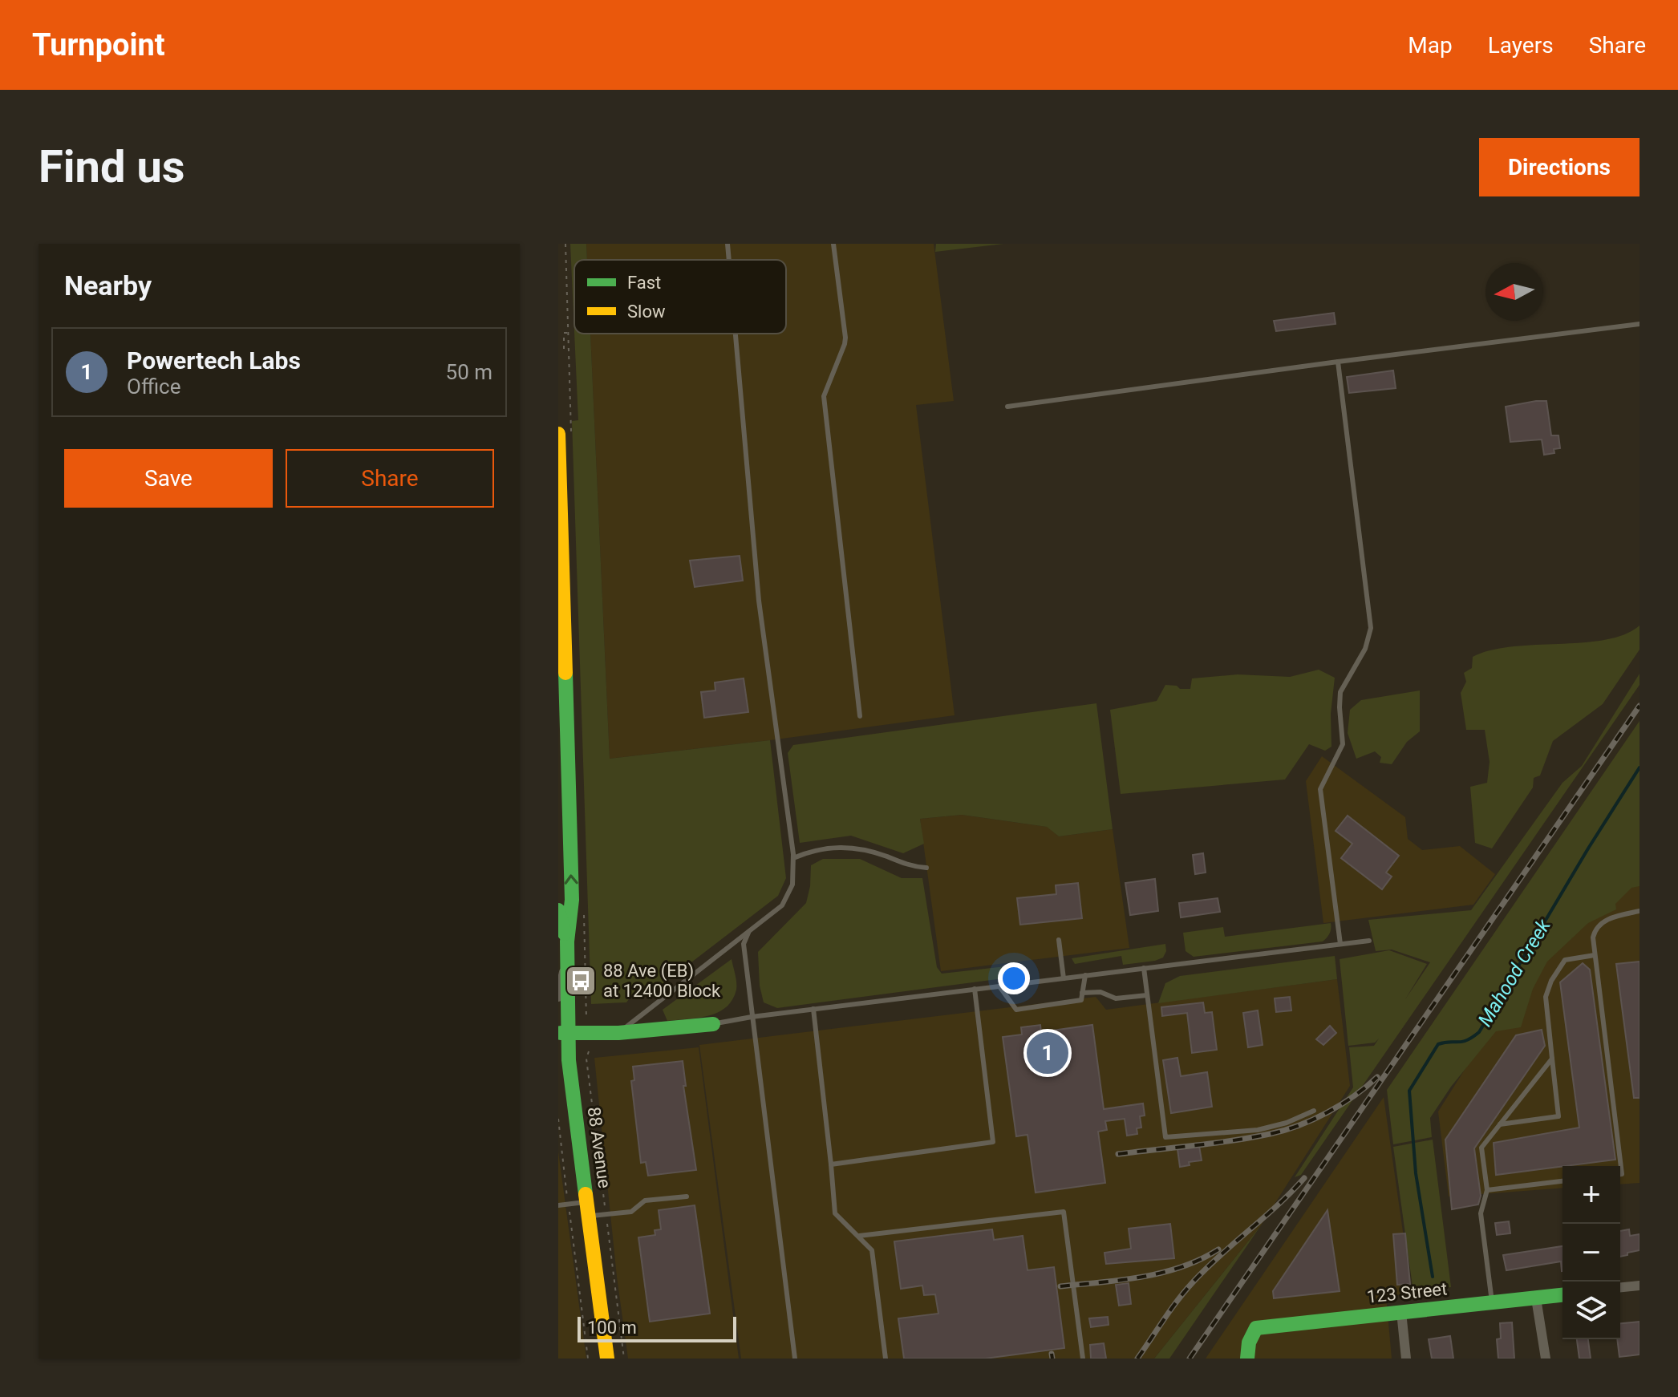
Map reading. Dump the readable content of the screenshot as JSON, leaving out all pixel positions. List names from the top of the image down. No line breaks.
{"streets":{"main road":["88 Avenue","123 Street"]},"water":["Mahood Creek"],"places":{"bus stop":["88 Ave (EB) at 12400 Block"]},"legend":["Fast","Slow"],"scale_bar":"100 m","north":"left","page":{"header":"Turnpoint","nav":["Map","Layers","Share"],"buttons":["Directions",["Save","Share"]],"title":"Find us","heading":"Nearby","list":[{"mark":"1","name":"Powertech Labs","note":"Office","value":"50 m"}],"pins":"1","map_buttons":["+","−"],"scale":"100 m"}}
